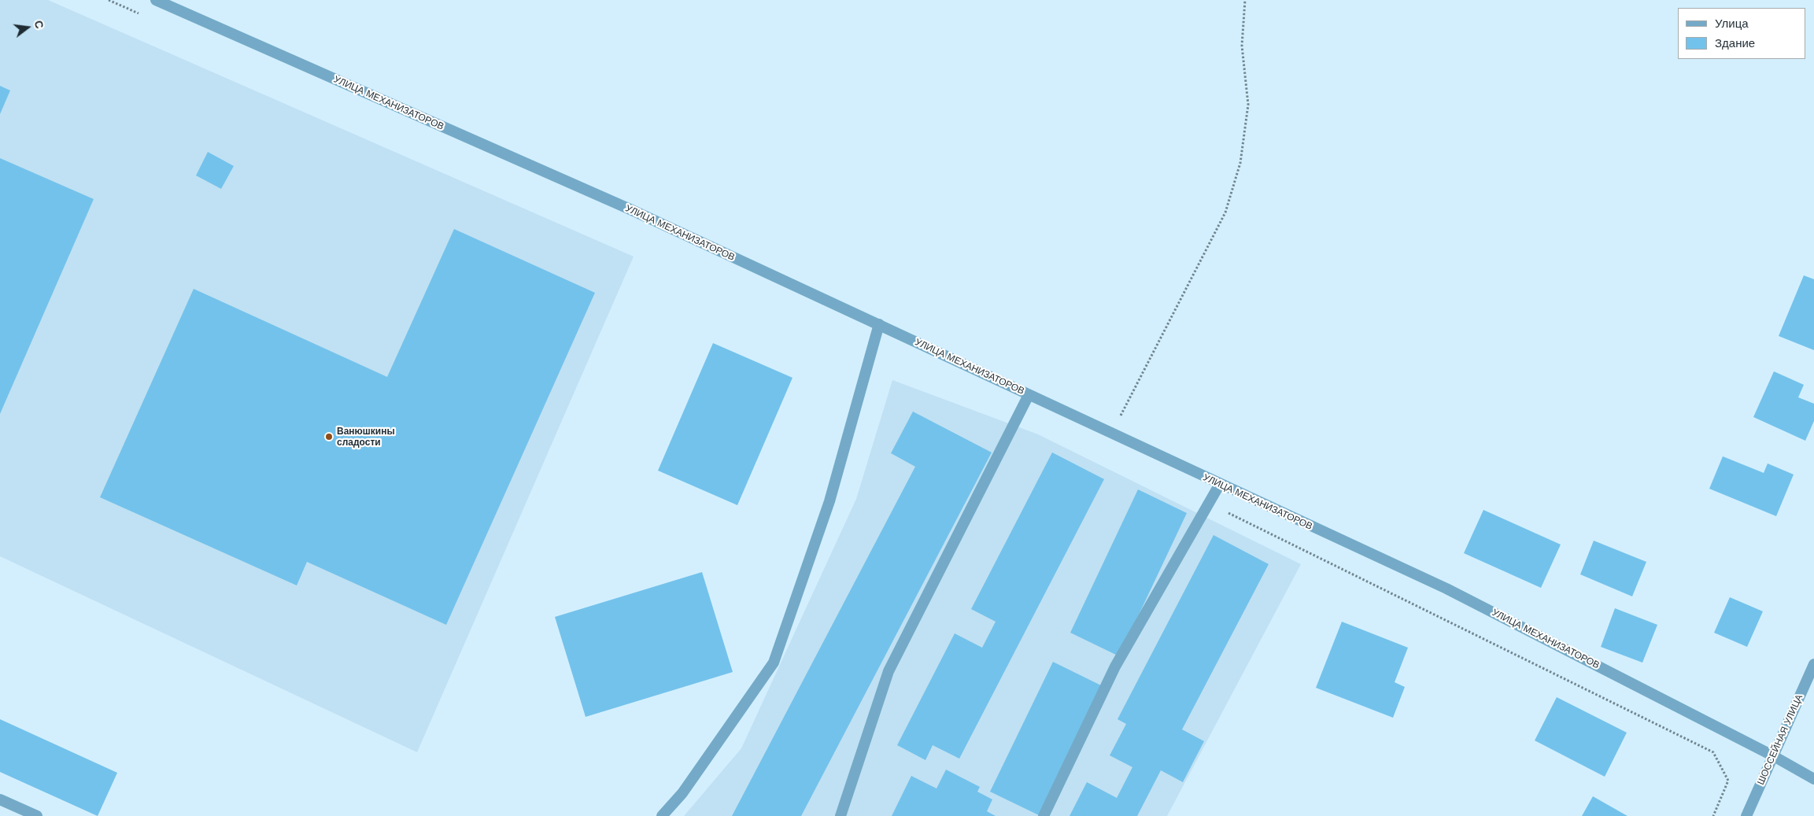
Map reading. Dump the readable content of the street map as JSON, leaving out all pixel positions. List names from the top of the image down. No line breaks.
{"streets":{"street":["УЛИЦА МЕХАНИЗАТОРОВ","ШОССЕЙНАЯ УЛИЦА"]},"crossings":[["УЛИЦА МЕХАНИЗАТОРОВ","ШОССЕЙНАЯ УЛИЦА"]],"places":["Ванюшкины сладости"],"legend":["Улица","Здание"],"north":"right"}
